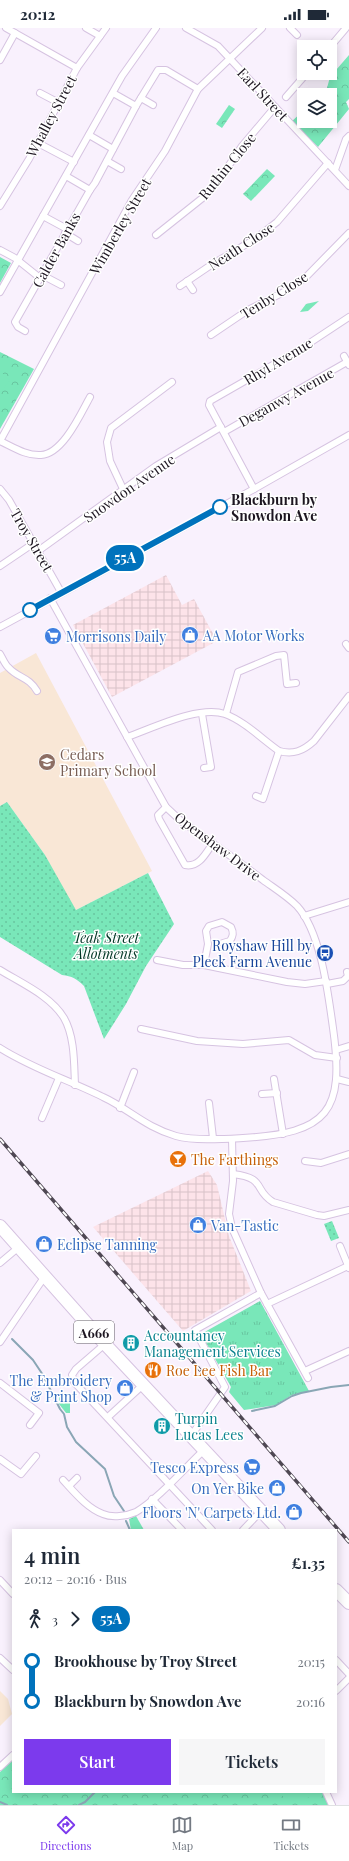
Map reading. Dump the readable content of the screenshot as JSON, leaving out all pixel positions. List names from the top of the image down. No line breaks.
{"streets":{"highway":["A666"],"street":["Earl Street","Whalley Street","Ruthin Close","Wimberley Street","Neath Close","Calder Banks","Tenby Close","Rhyl Avenue","Deganwy Avenue","Snowdon Avenue","Troy Street","Openshaw Drive"]},"crossings":[["Earl Street","Ruthin Close"],["Earl Street","Wimberley Street"],["Earl Street","Neath Close"],["Wimberley Street","Calder Banks"],["Rhyl Avenue","Deganwy Avenue"],["Rhyl Avenue","Snowdon Avenue"],["Deganwy Avenue","Snowdon Avenue"],["Snowdon Avenue","Troy Street"]],"parks":["Teak Street Allotments"],"places":{"other":["Blackburn by Snowdon Ave"],"shop":["AA Motor Works","Van-Tastic","Eclipse Tanning","The Embroidery & Print Shop","On Yer Bike","Floors 'N' Carpets Ltd."],"supermarket":["Morrisons Daily","Tesco Express"],"school or university":["Cedars Primary School"],"bus stop":["Royshaw Hill by Pleck Farm Avenue"],"bar":["The Farthings"],"building":["Accountancy Management Services","Turpin Lucas Lees"],"restaurant":["Roe Lee Fish Bar"]},"lines":["bus line 55A"],"page":{"status":"20:12","on_map":"55A","heading":["4 min","20:12 – 20:16 · Bus","£1.35"],"legs":["3","55A"],"list":[{"name":"Brookhouse by Troy Street","value":"20:15"},{"name":"Blackburn by Snowdon Ave","value":"20:16"}],"buttons":["Start","Tickets"],"tabs":["Directions","Map","Tickets"]}}
